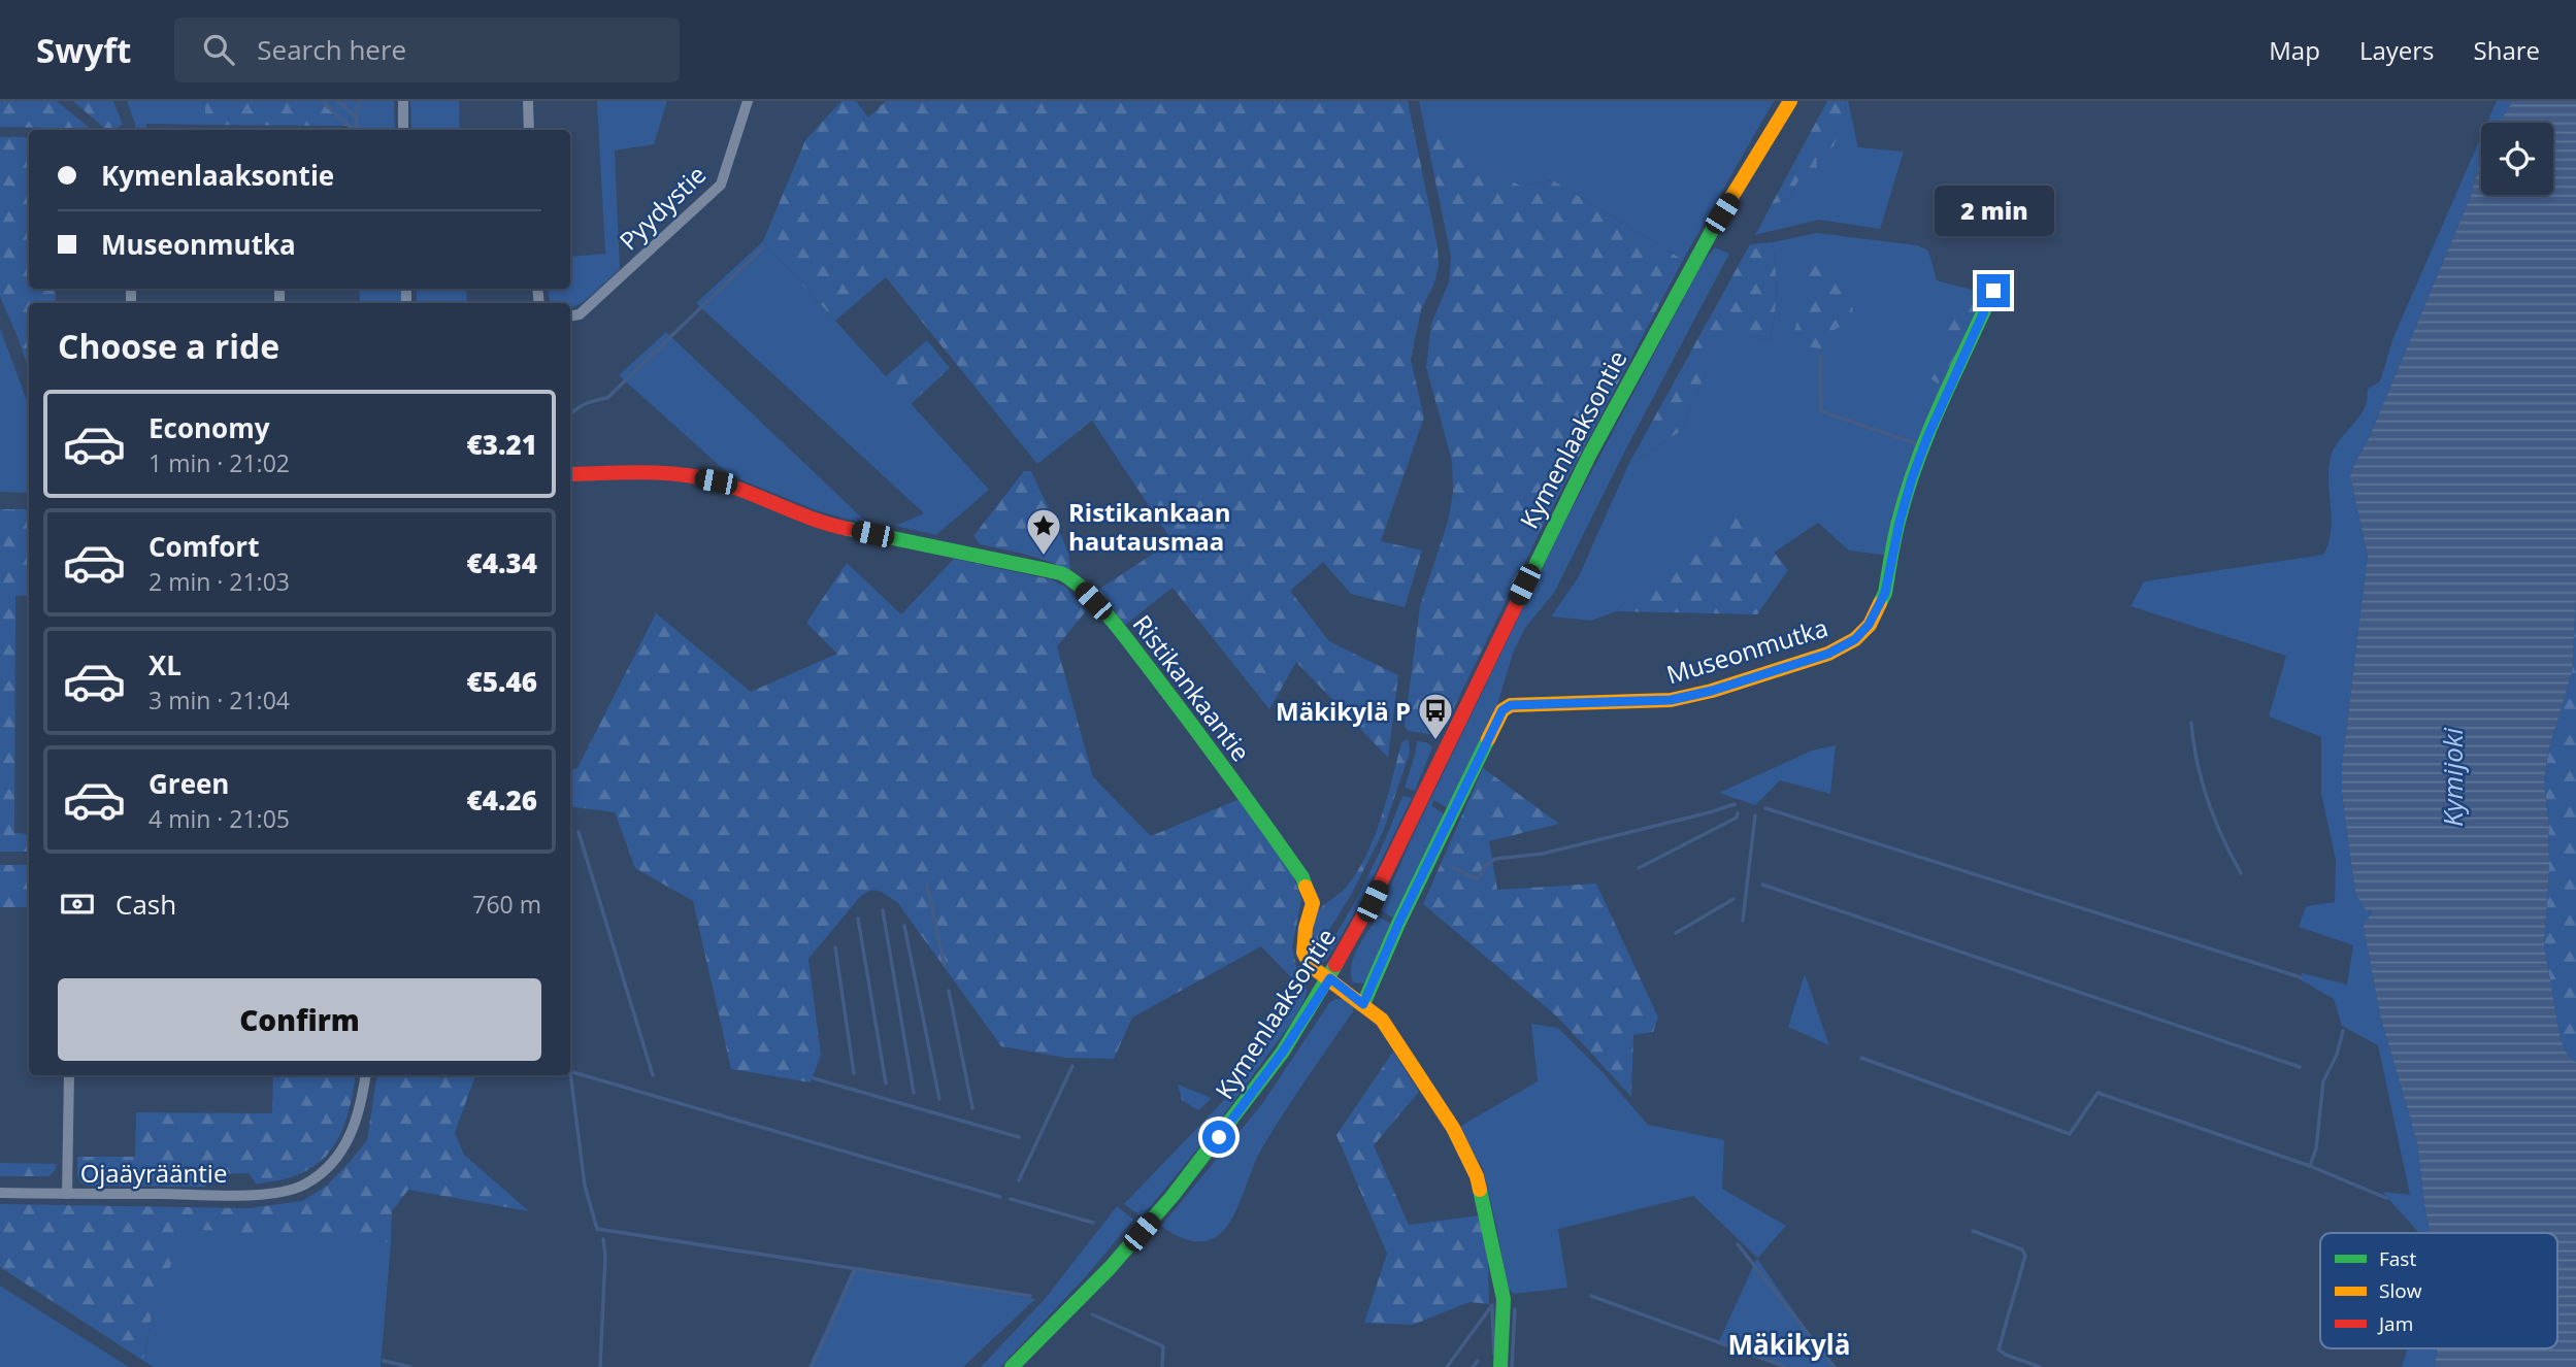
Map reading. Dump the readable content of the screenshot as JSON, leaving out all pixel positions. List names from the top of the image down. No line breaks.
{"streets":{"street":["Pyydystie","Kymenlaaksontie","Museonmutka","Ristikankaantie","Ojaäyrääntie"]},"crossings":[["Kymenlaaksontie","Ristikankaantie"]],"districts":["Mäkikylä"],"water":["Kymijoki"],"places":{"place":["Ristikankaan hautausmaa"],"bus stop":["Mäkikylä P"]},"legend":["Fast","Slow","Jam"],"page":{"header":"Swyft","search":"Search here","nav":["Map","Layers","Share"],"banner":["Kymenlaaksontie","Museonmutka"],"bubble":"2 min","heading":"Choose a ride","list":[{"name":"Economy","note":"1 min · 21:02","value":"€3.21"},{"name":"Comfort","note":"2 min · 21:03","value":"€4.34"},{"name":"XL","note":"3 min · 21:04","value":"€5.46"},{"name":"Green","note":"4 min · 21:05","value":"€4.26"}],"pay":["Cash","760 m"],"buttons":"Confirm"}}
